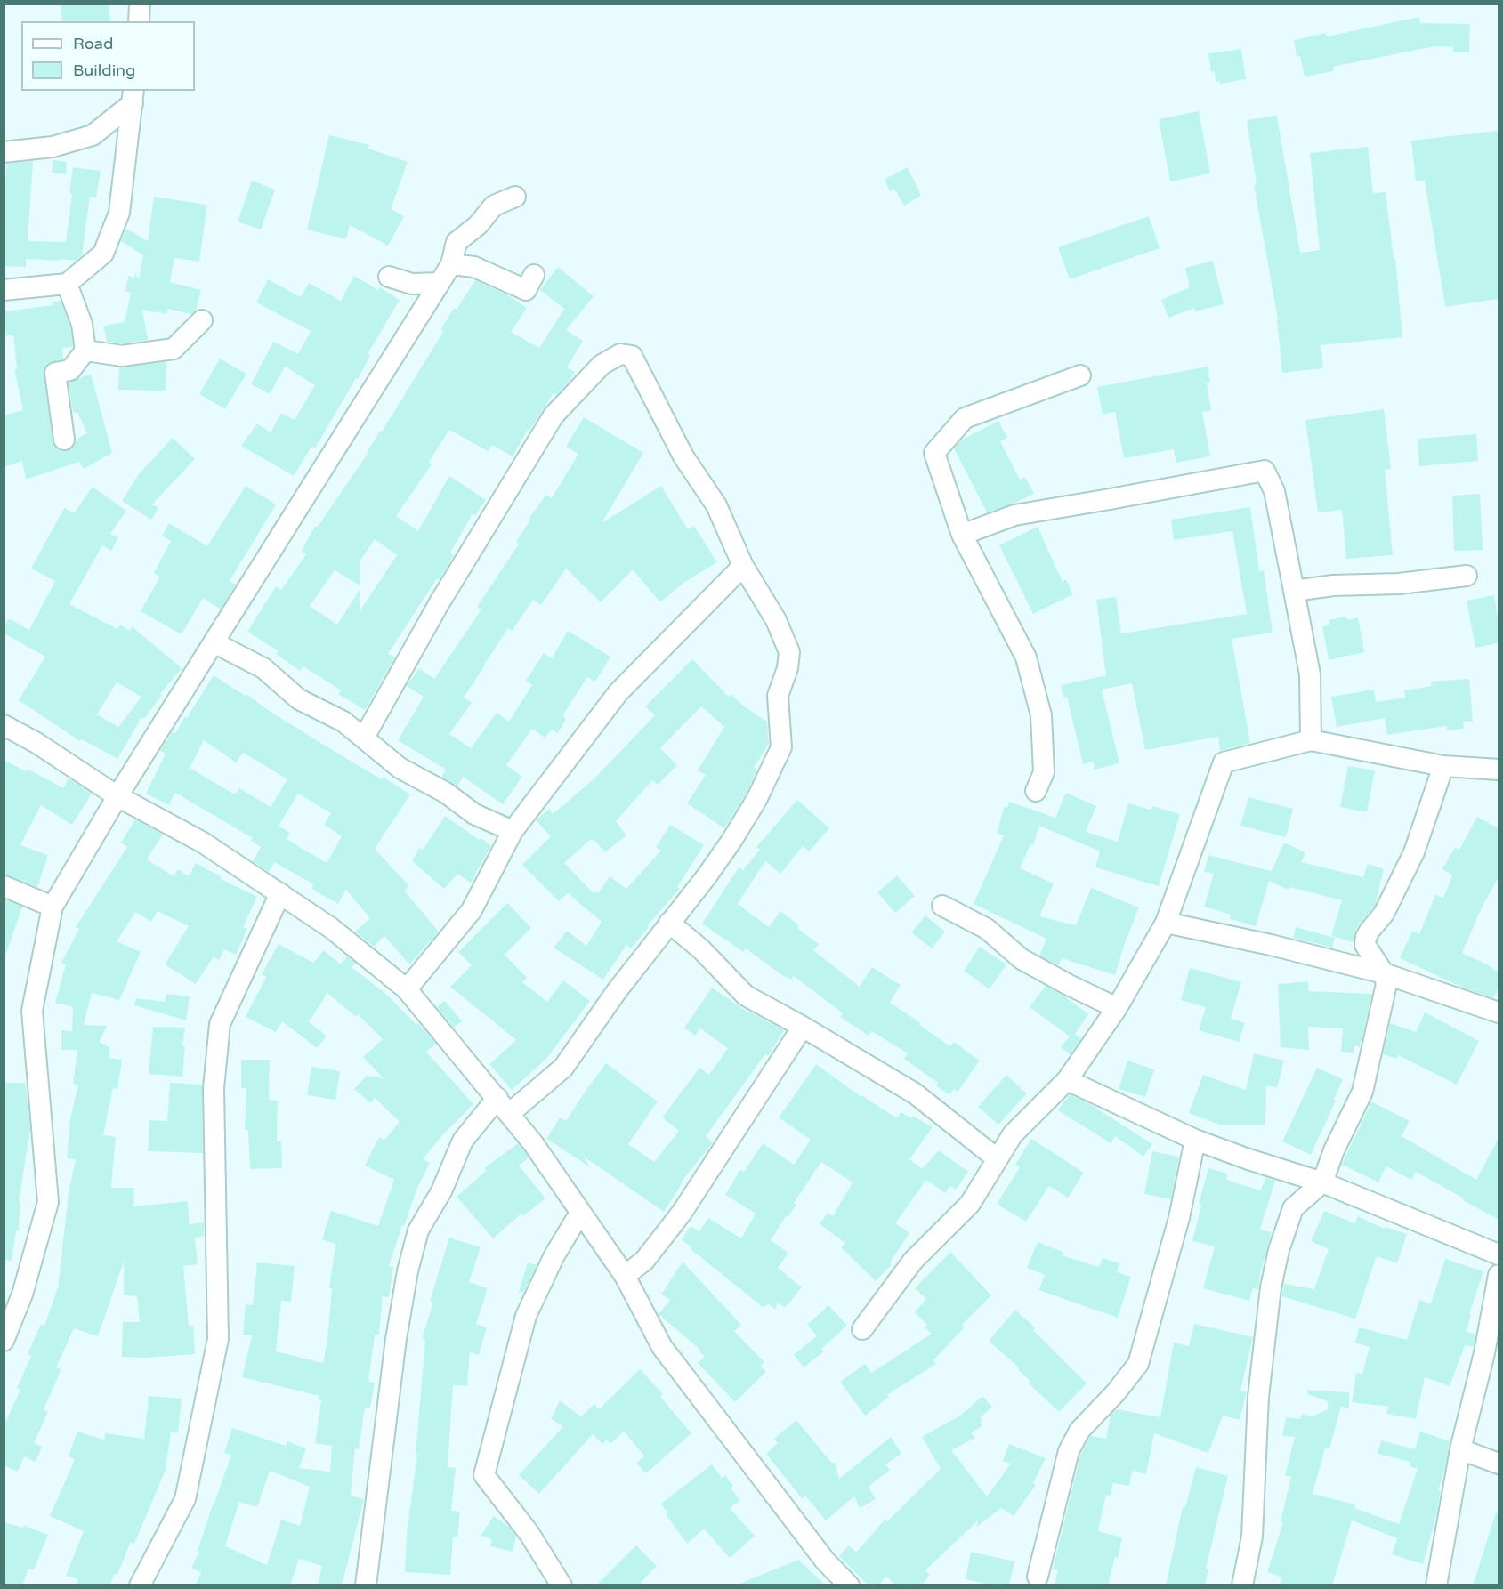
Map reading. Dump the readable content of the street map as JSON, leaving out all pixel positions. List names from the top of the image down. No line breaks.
{"legend":["Road","Building"]}
